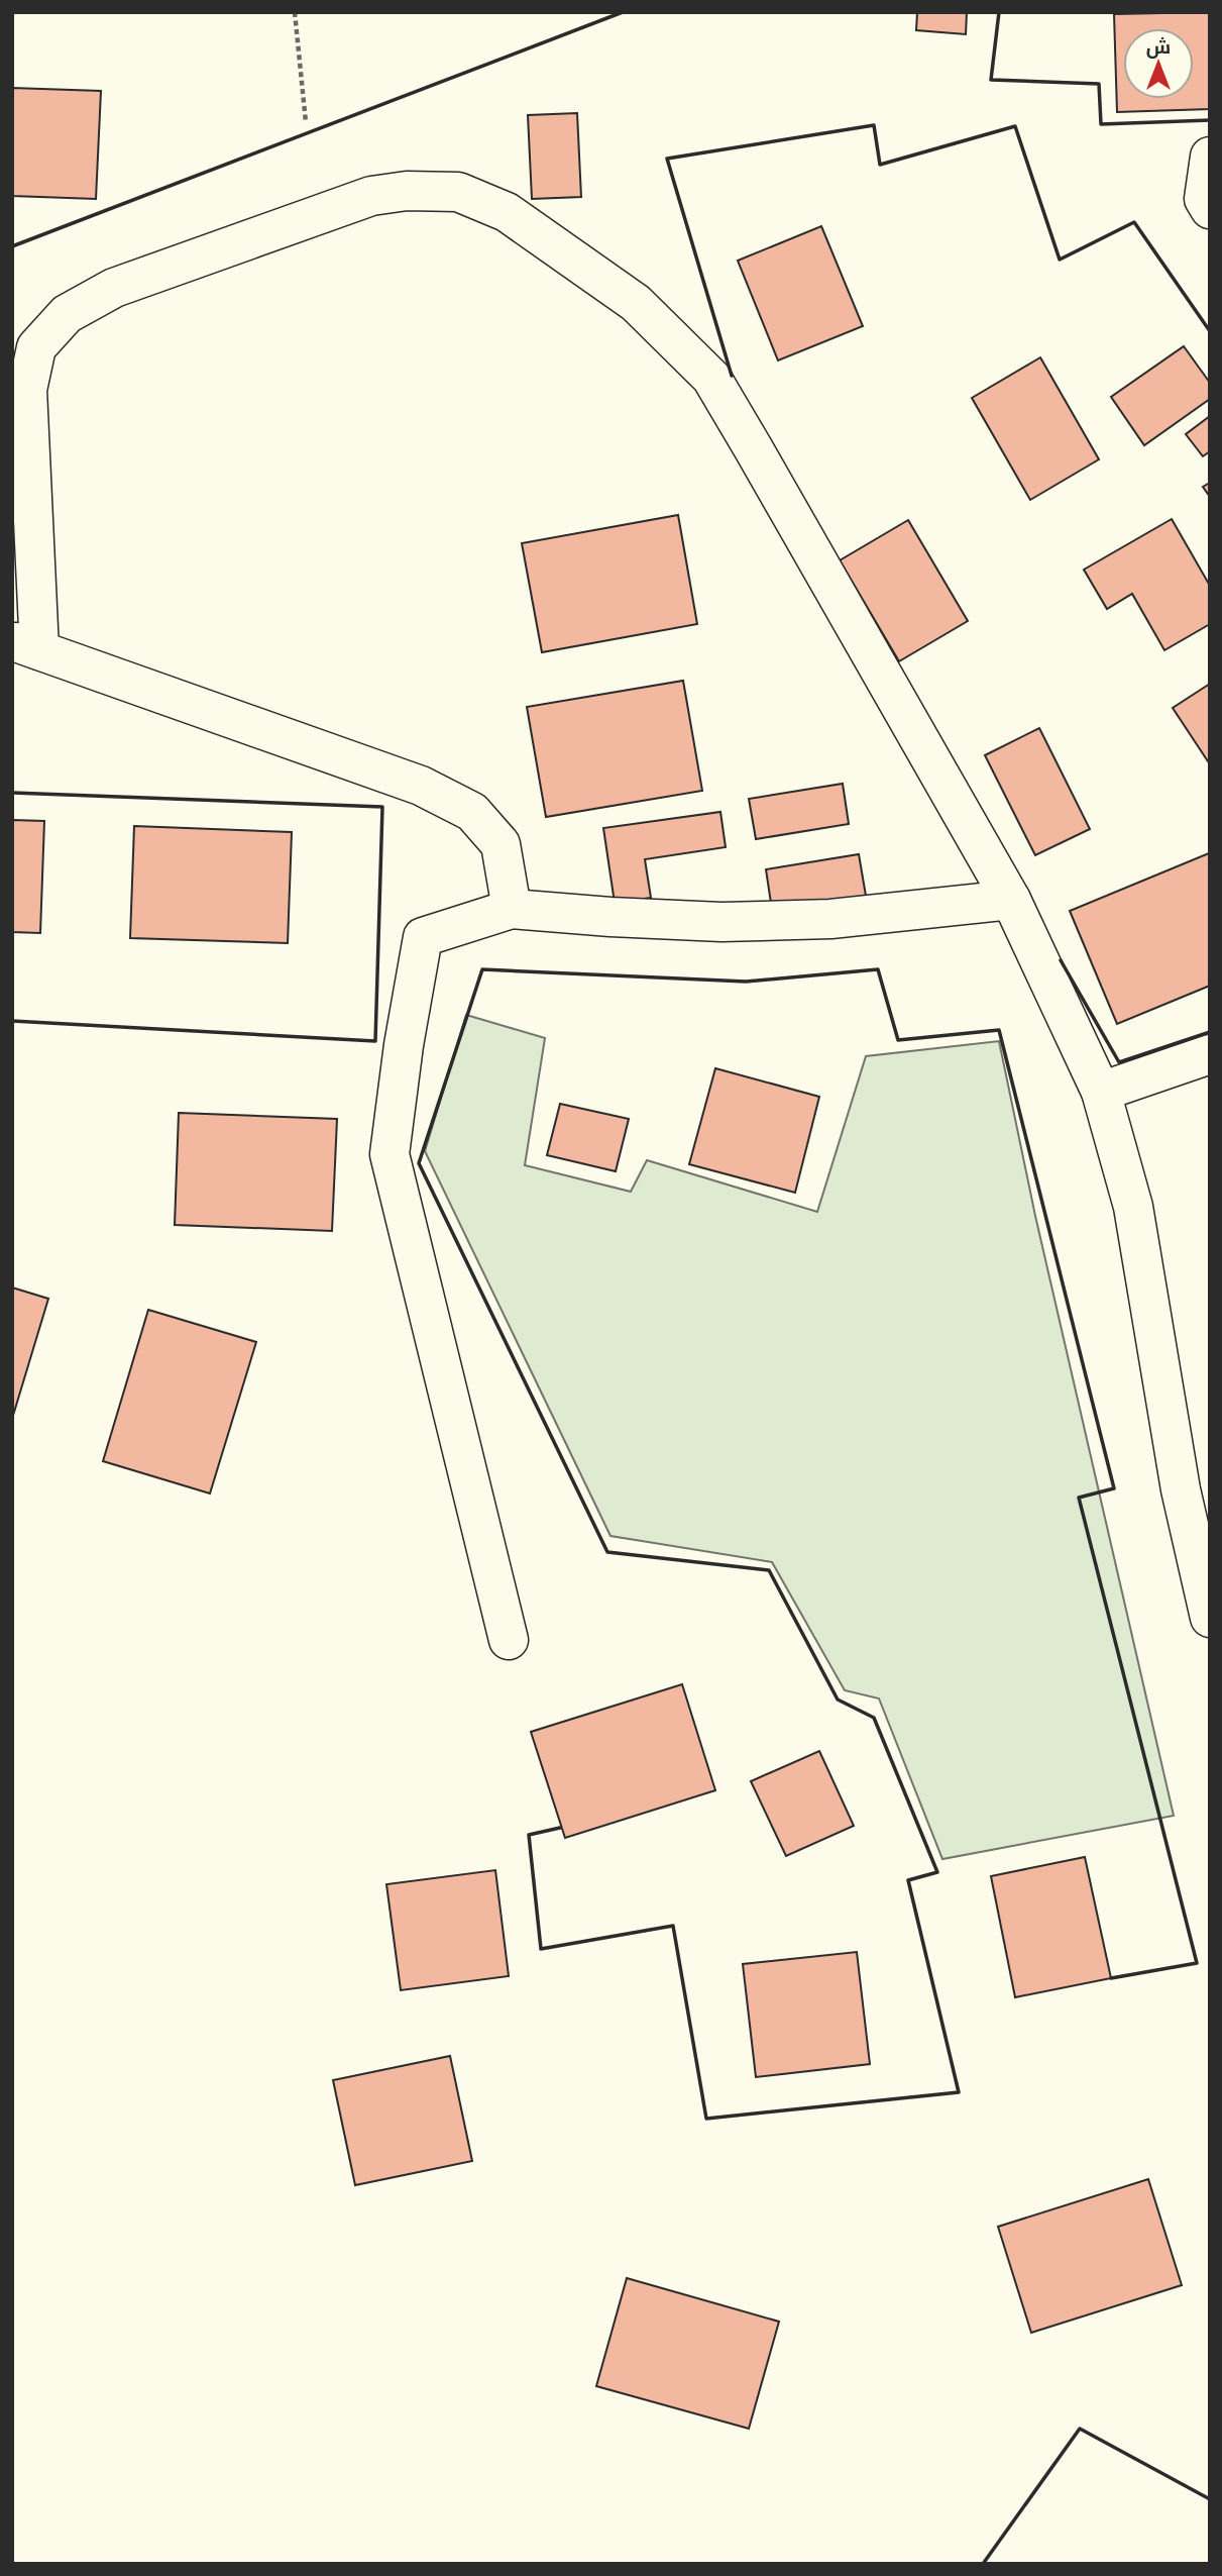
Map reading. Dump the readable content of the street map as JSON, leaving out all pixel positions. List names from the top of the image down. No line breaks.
{"north":"top"}
